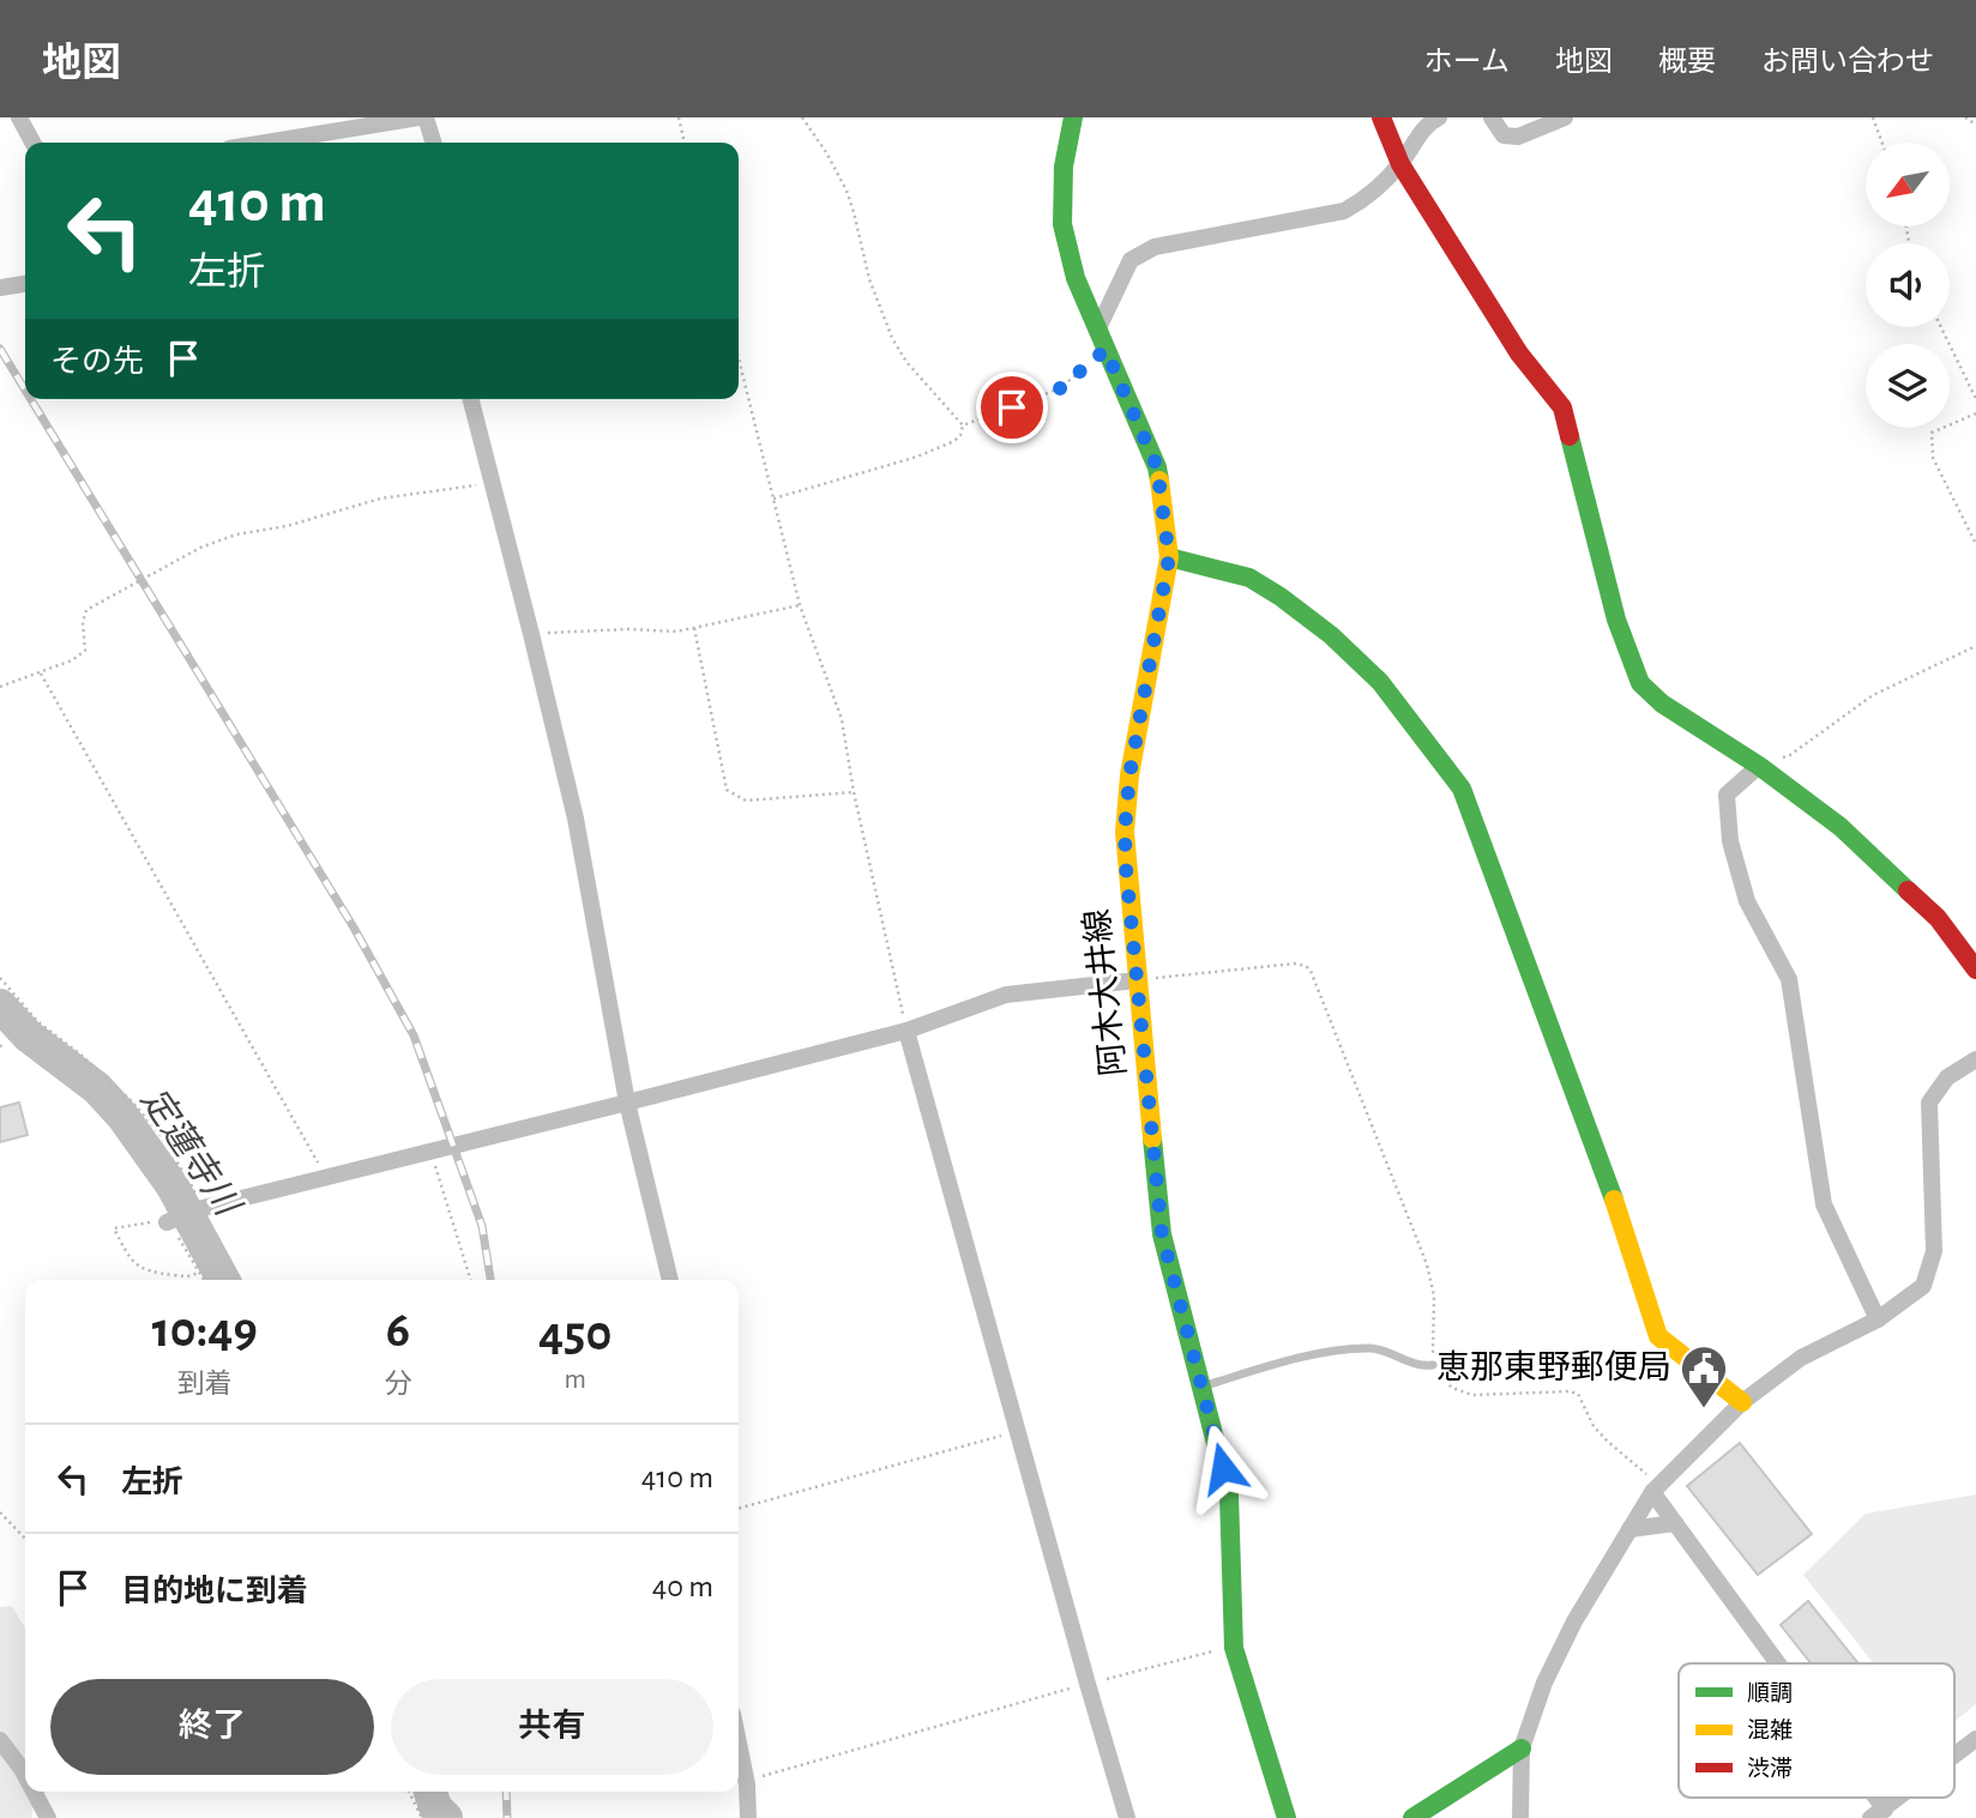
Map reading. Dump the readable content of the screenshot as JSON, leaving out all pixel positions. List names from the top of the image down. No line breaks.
{"streets":{"street":["阿木大井線"]},"water":["定蓮寺川"],"places":{"public building":["恵那東野郵便局"]},"legend":["順調","混雑","渋滞"],"north":"bottom left","page":{"header":"地図","nav":["ホーム","地図","概要","お問い合わせ"],"turn":["410 m","左折"],"then":"その先","eta":["10:49","到着","6","分","450","m"],"list":[{"name":"左折","value":"410 m"},{"name":"目的地に到着","value":"40 m"}],"buttons":["終了","共有"]}}
